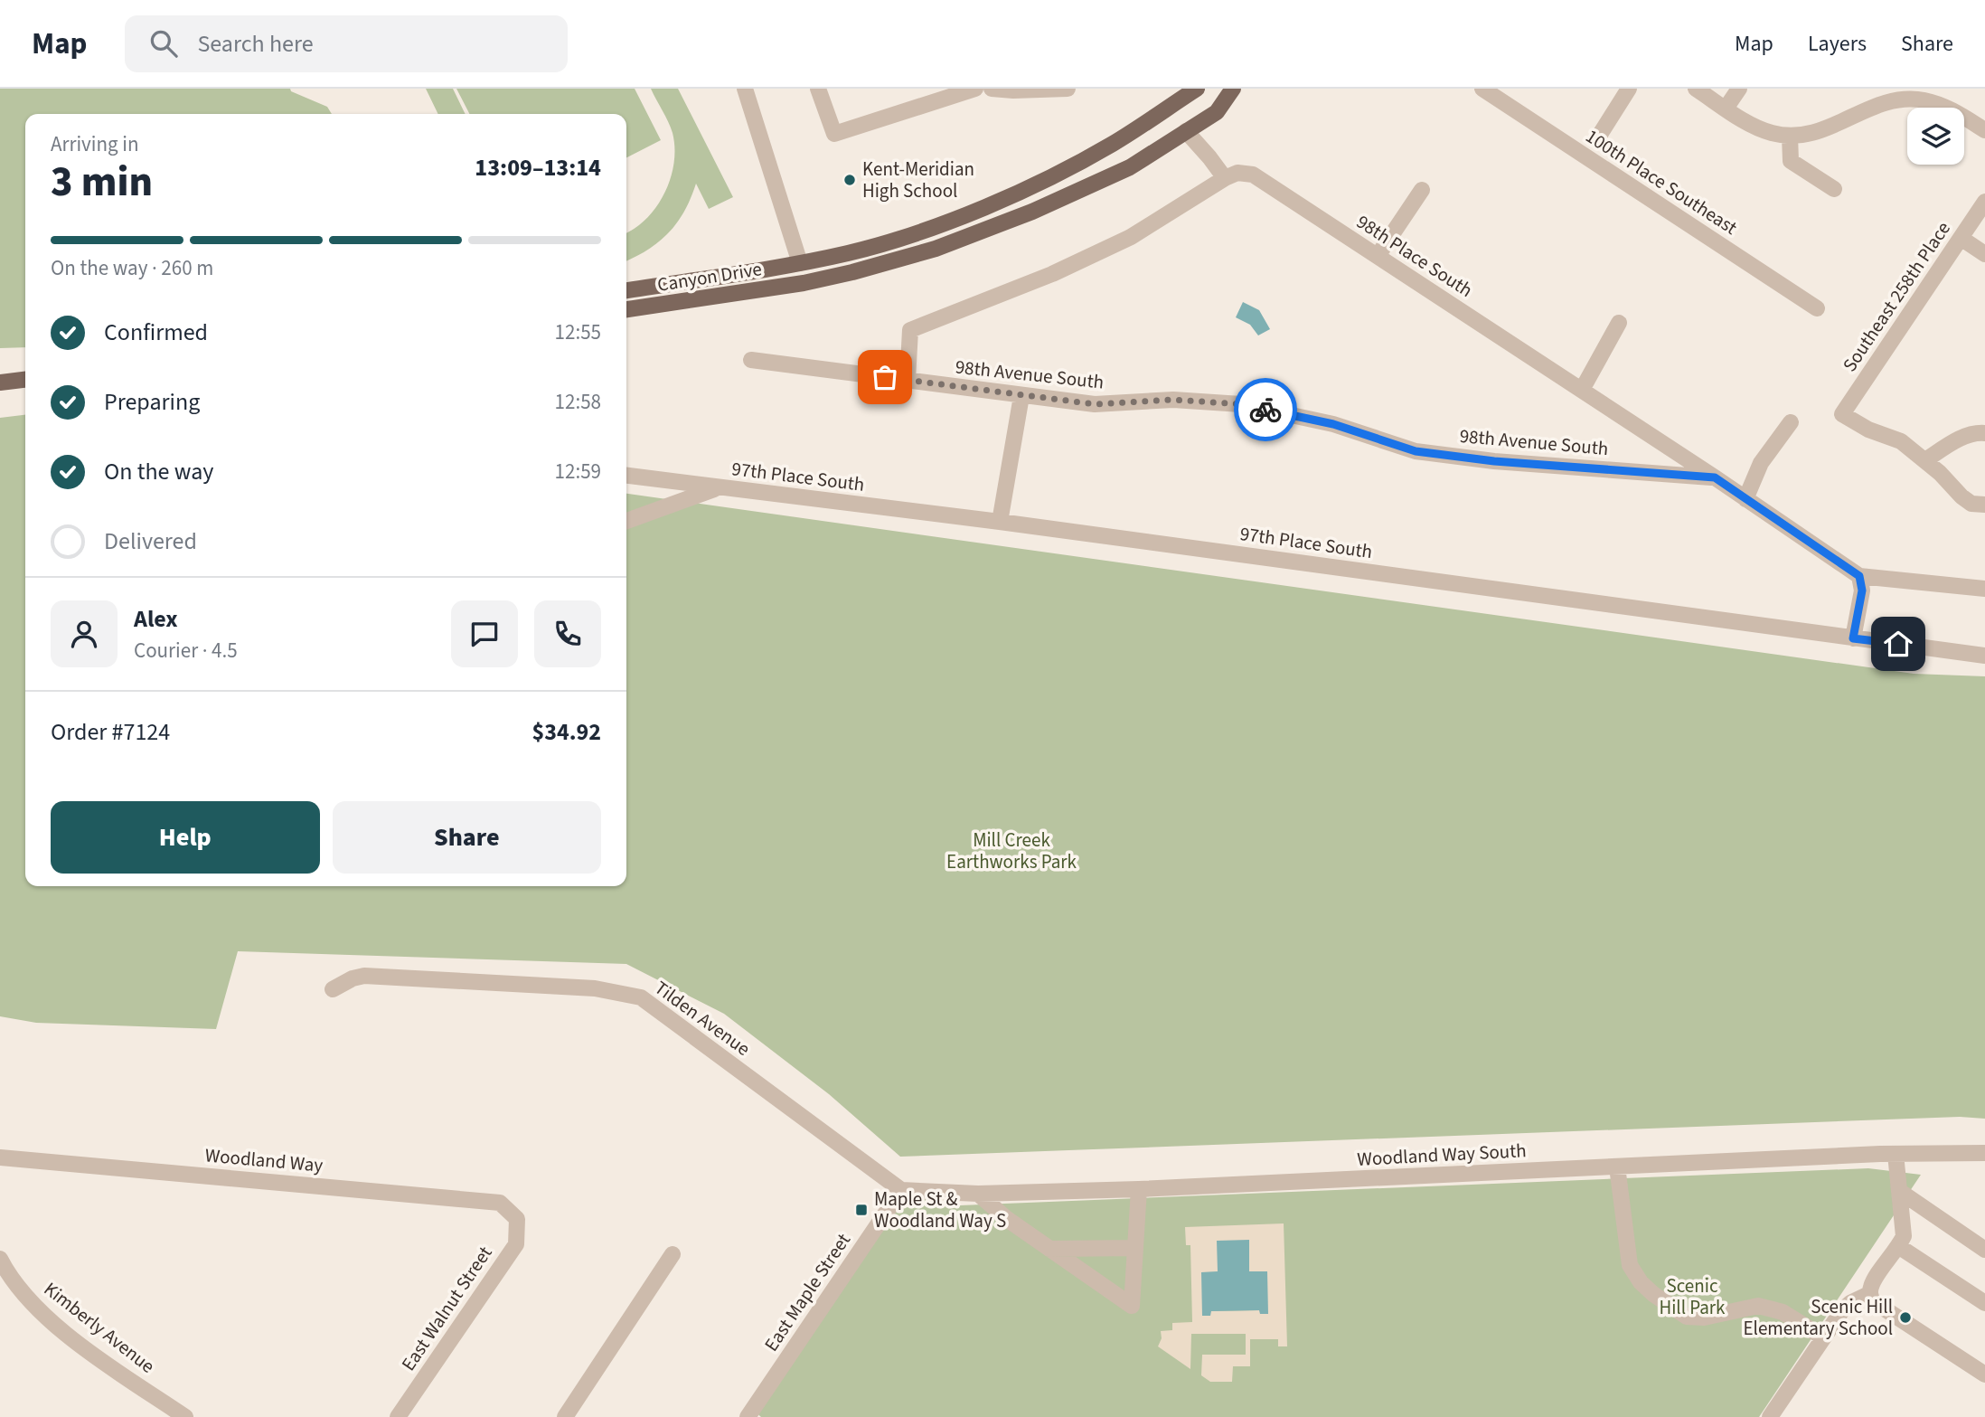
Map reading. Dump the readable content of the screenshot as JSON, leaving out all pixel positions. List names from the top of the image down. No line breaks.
{"streets":{"main road":["Canyon Drive"],"street":["100th Place Southeast","98th Place South","Southeast 258th Place","98th Avenue South","97th Place South","Tilden Avenue","Woodland Way South","Woodland Way","East Maple Street","East Walnut Street","Kimberly Avenue"]},"crossings":[["98th Place South","98th Avenue South"],["Tilden Avenue","Woodland Way South"],["Tilden Avenue","East Maple Street"],["Woodland Way South","East Maple Street"],["Woodland Way","East Walnut Street"]],"parks":["Mill Creek Earthworks Park","Scenic Hill Park"],"places":{"other":["Kent-Meridian High School","Scenic Hill Elementary School"],"transit":["Maple St & Woodland Way S"]},"page":{"header":"Map","search":"Search here","nav":["Map","Layers","Share"],"heading":["3 min","Arriving in","13:09–13:14"],"panel":["Alex","Courier · 4.5","Order #7124","$34.92"],"bar":"On the way · 260 m","list":[["Confirmed","12:55"],["Preparing","12:58"],["On the way","12:59"],"Delivered"],"buttons":["Help","Share"]}}
